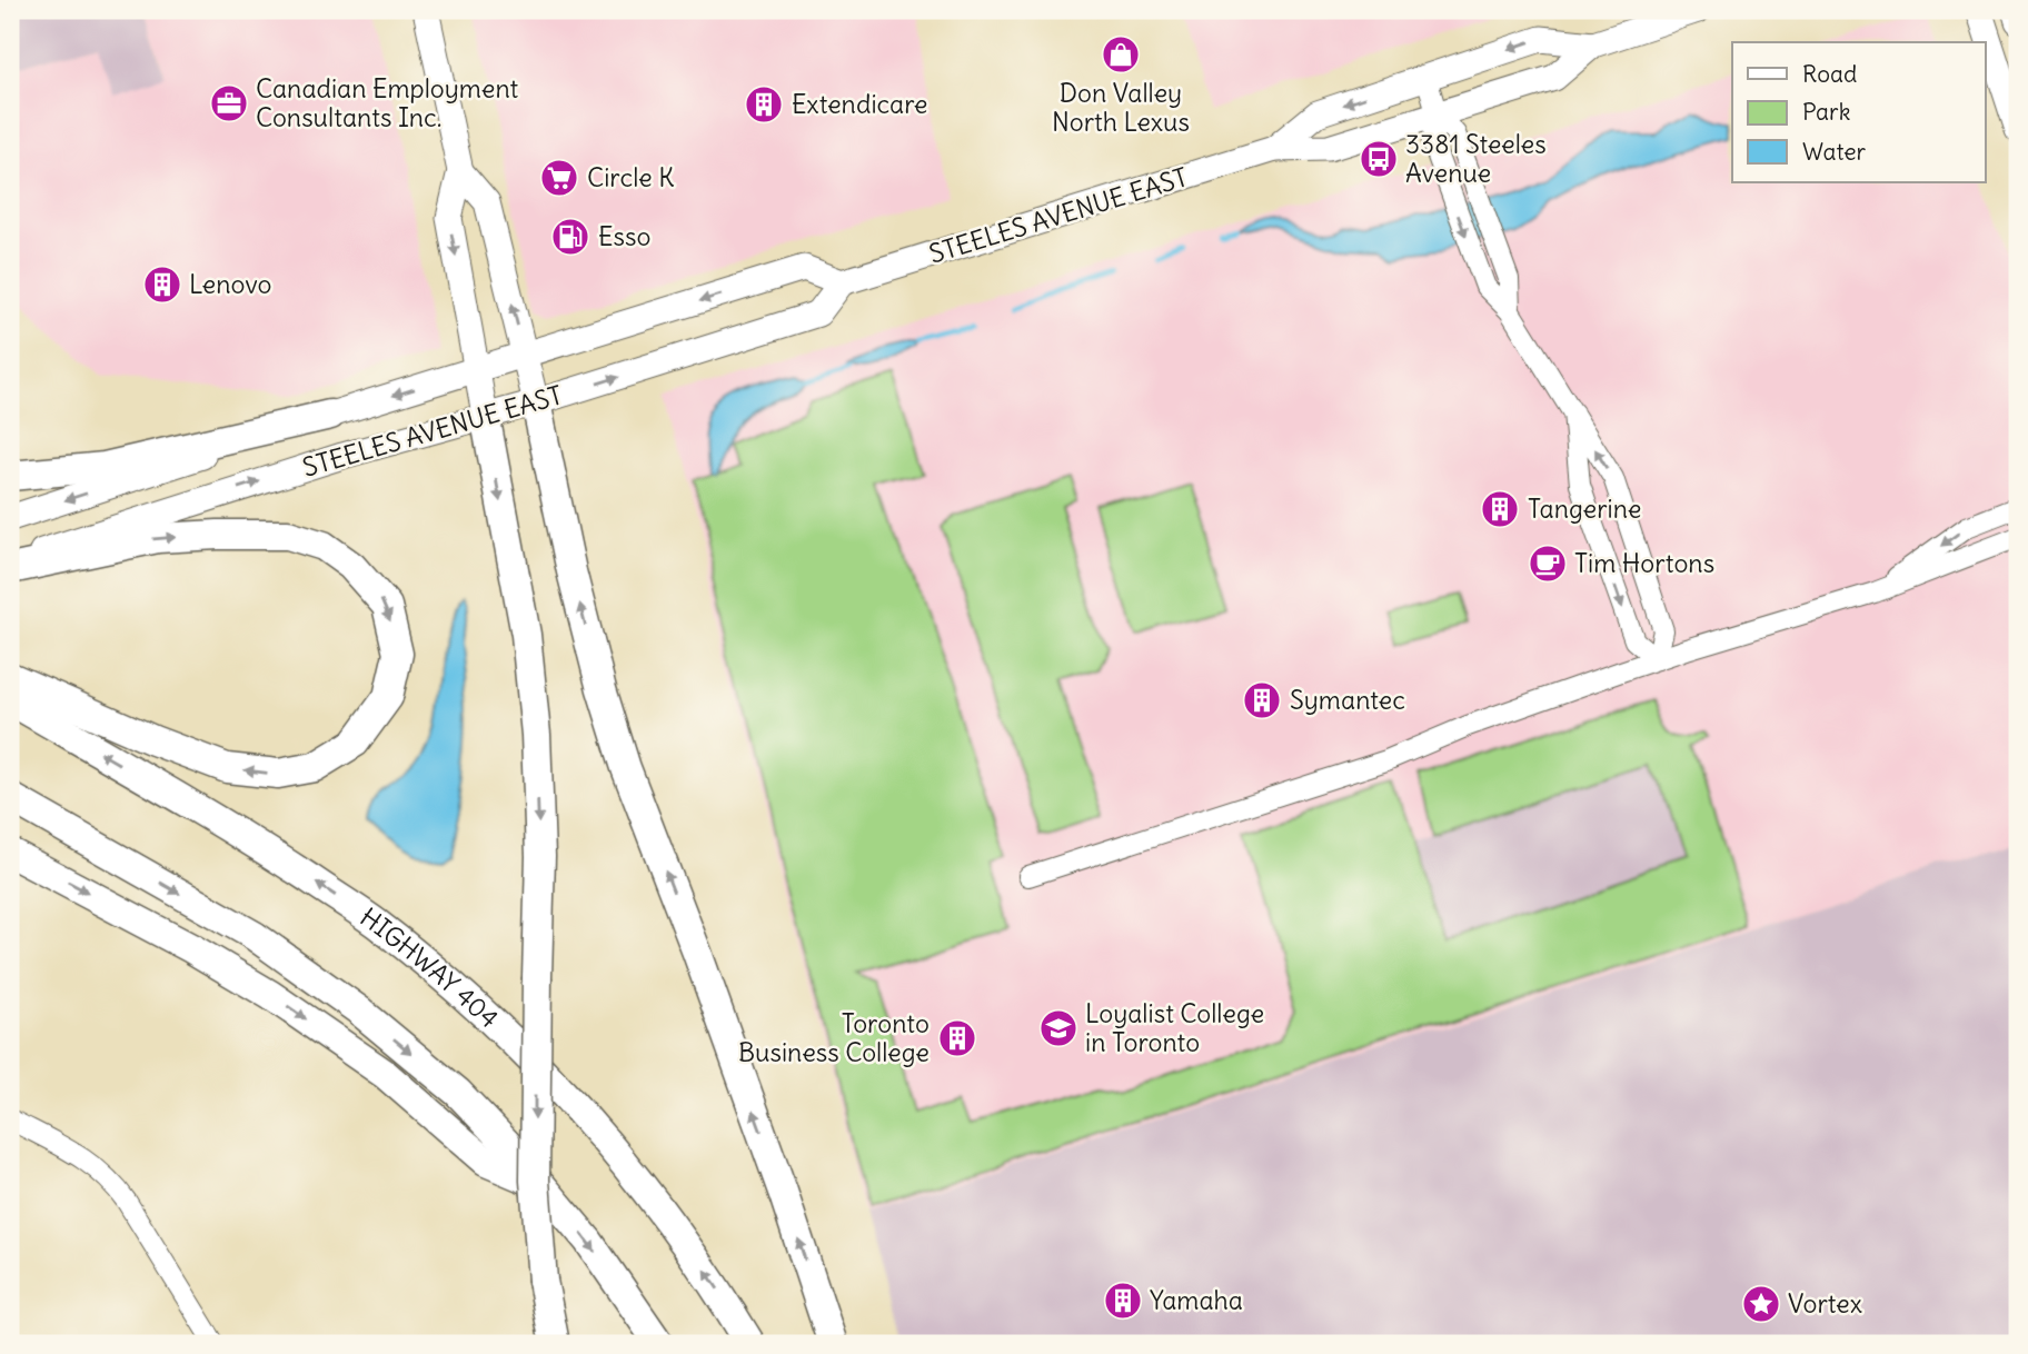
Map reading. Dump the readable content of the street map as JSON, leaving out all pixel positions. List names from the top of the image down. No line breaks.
{"streets":{"highway":["HIGHWAY 404"],"main road":["STEELES AVENUE EAST"]},"places":{"shop":["Don Valley North Lexus"],"office":["Canadian Employment Consultants Inc."],"building":["Extendicare","Lenovo","Tangerine","Symantec","Toronto Business College","Yamaha"],"bus stop":["3381 Steeles Avenue"],"supermarket":["Circle K"],"fuel station":["Esso"],"cafe":["Tim Hortons"],"school or university":["Loyalist College in Toronto"],"place":["Vortex"]},"legend":["Road","Park","Water"]}
